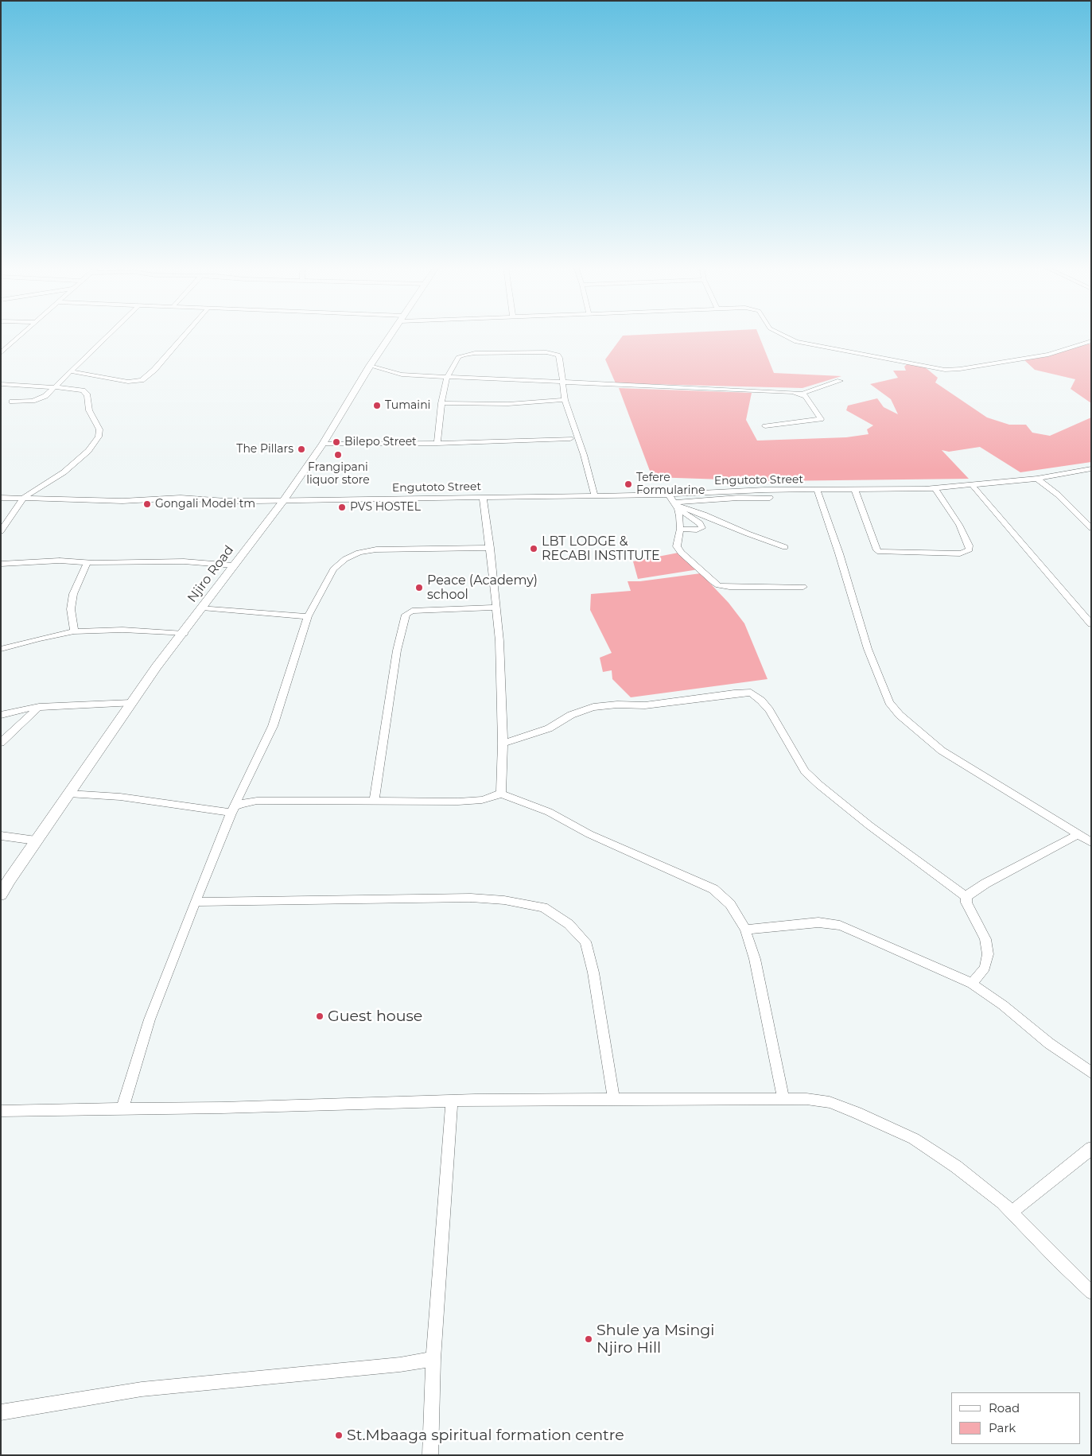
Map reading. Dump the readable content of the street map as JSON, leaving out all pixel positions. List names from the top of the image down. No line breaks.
{"streets":{"street":["Engutoto Street","Njiro Road"]},"crossings":[["Engutoto Street","Njiro Road"]],"places":["Tumaini","Bilepo Street","The Pillars","Frangipani liquor store","Tefere Formularine","Gongali Model tm","PVS HOSTEL","LBT LODGE & RECABI INSTITUTE","Peace (Academy) school","Guest house","Shule ya Msingi Njiro Hill","St.Mbaaga spiritual formation centre"],"legend":["Road","Park"]}
